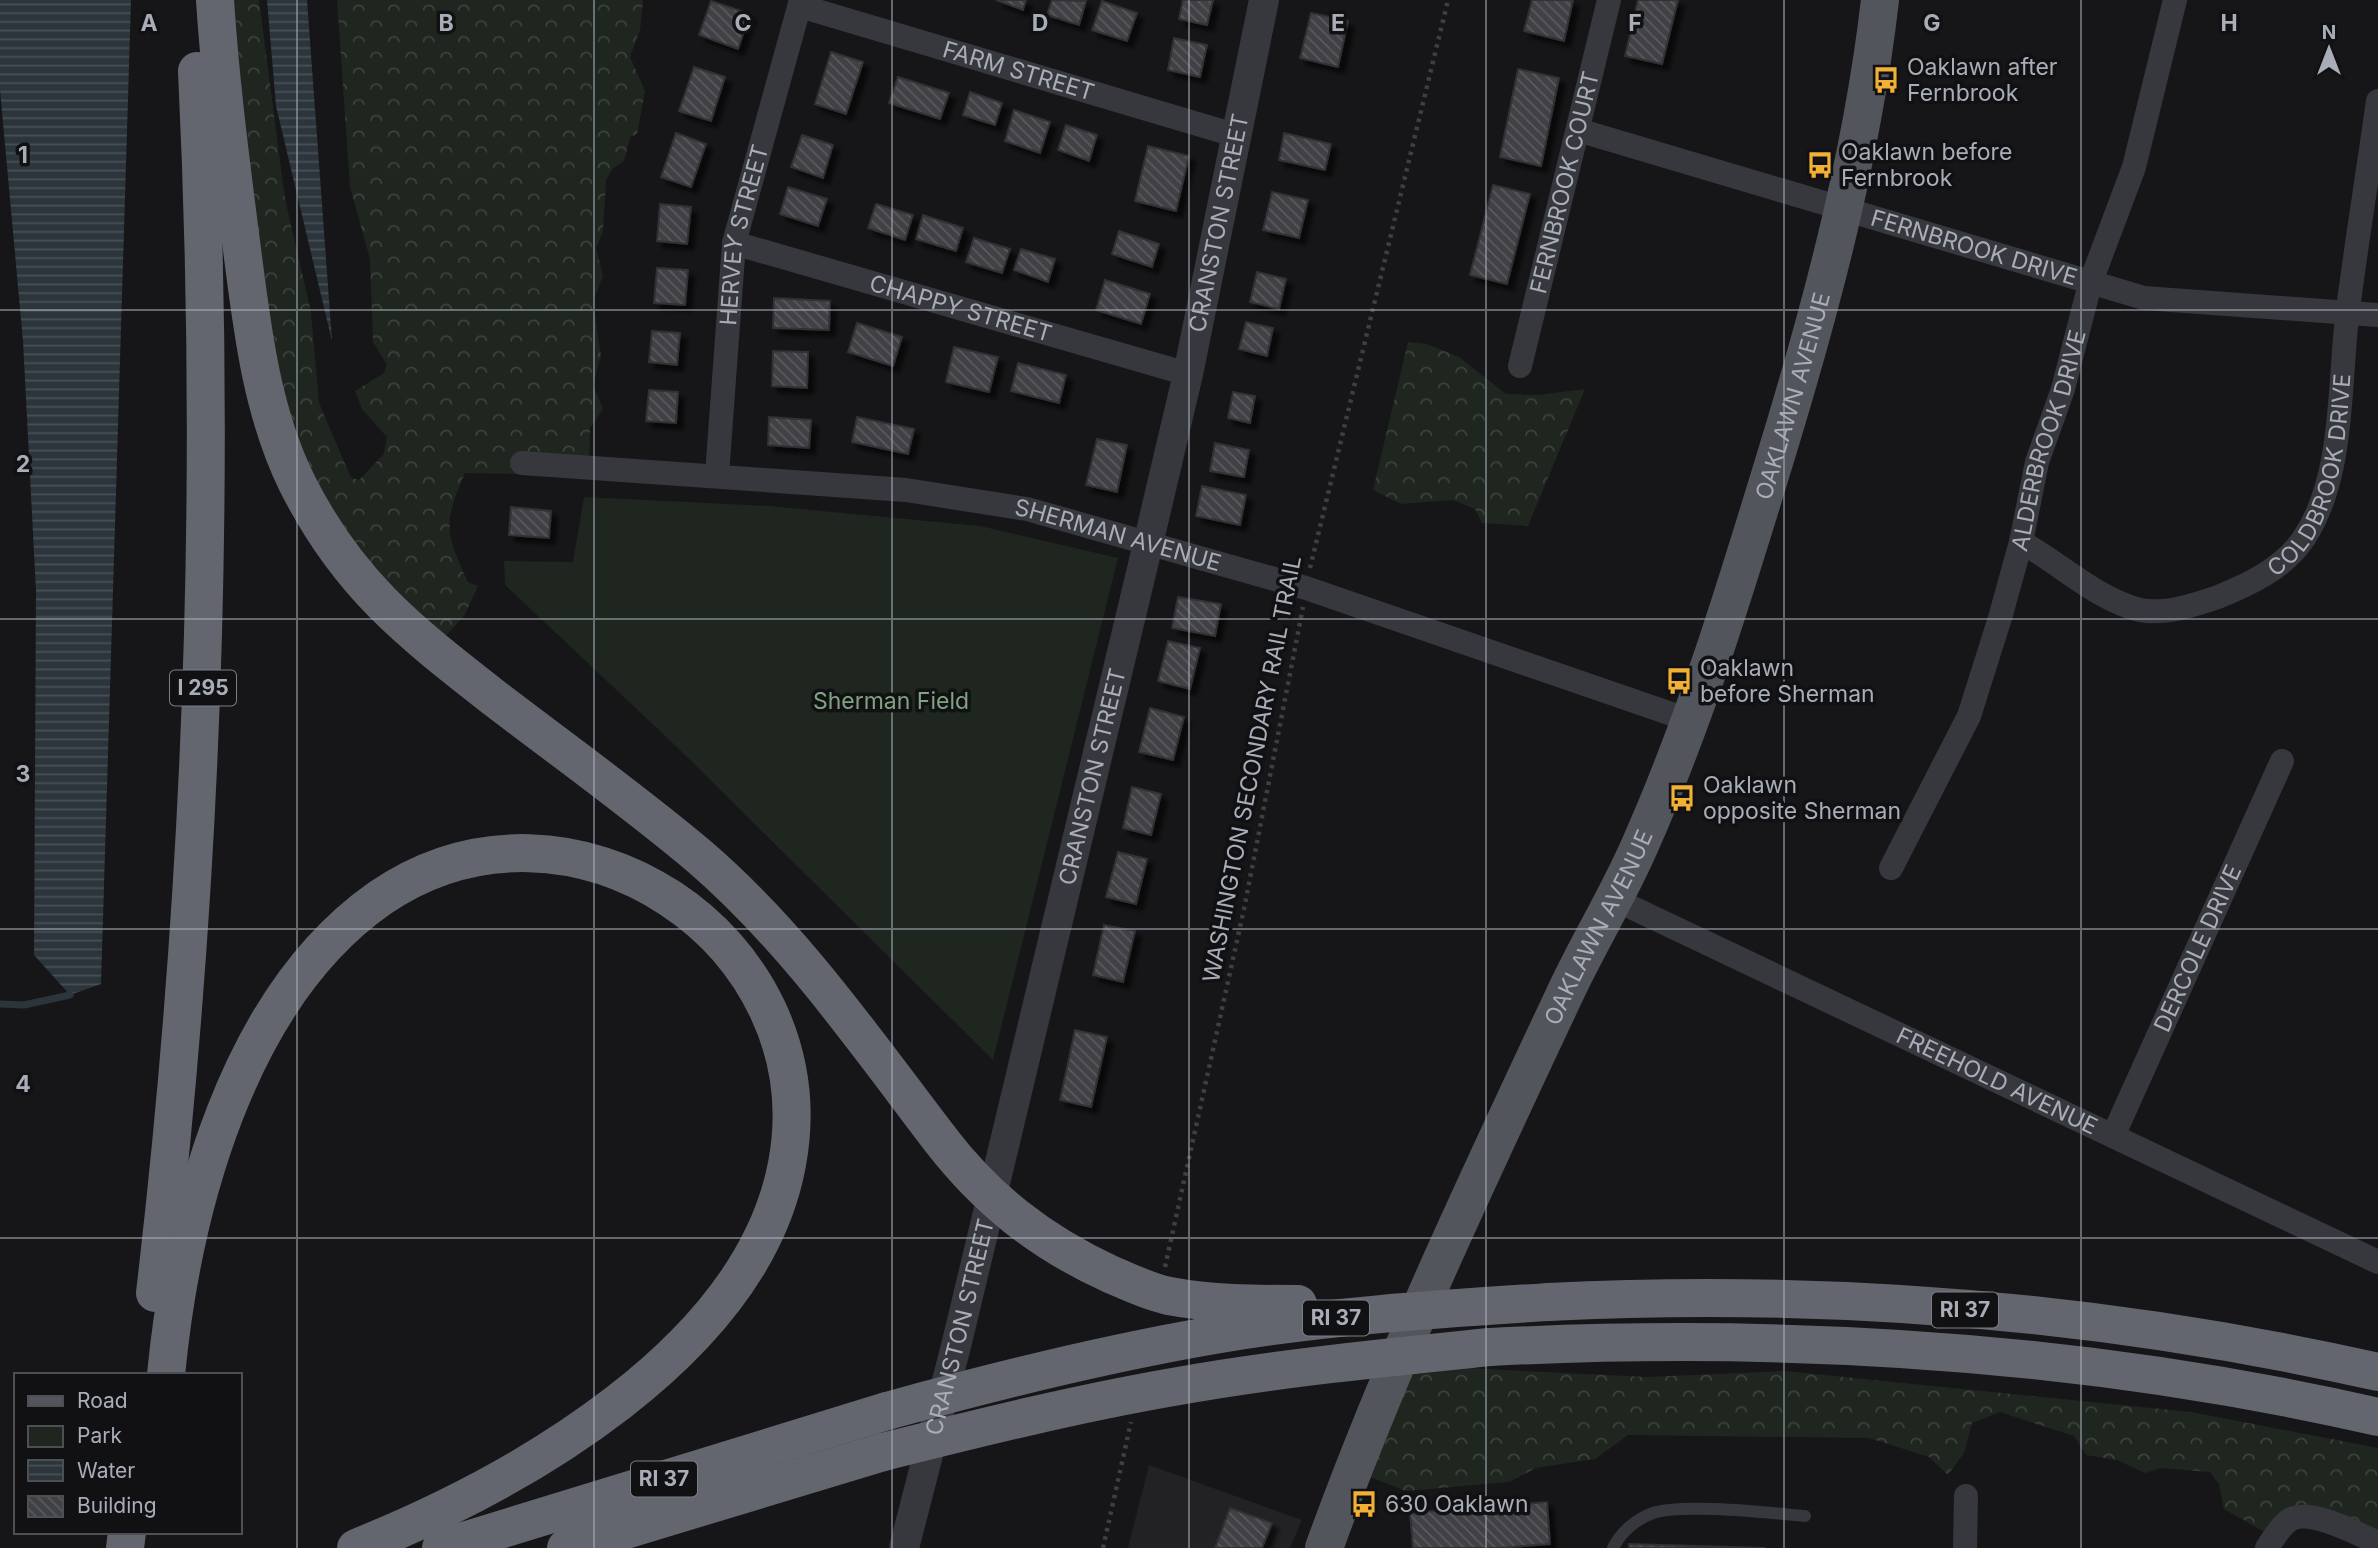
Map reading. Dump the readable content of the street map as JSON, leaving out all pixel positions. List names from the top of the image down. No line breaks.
{"streets":{"highway":["I 295","RI 37"],"main road":["OAKLAWN AVENUE"],"street":["FARM STREET","FERNBROOK COURT","CRANSTON STREET","HERVEY STREET","FERNBROOK DRIVE","CHAPPY STREET","ALDERBROOK DRIVE","COLDBROOK DRIVE","SHERMAN AVENUE","DERCOLE DRIVE","FREEHOLD AVENUE"],"path":["WASHINGTON SECONDARY RAIL TRAIL"]},"crossings":[["FARM STREET","CRANSTON STREET"],["FARM STREET","HERVEY STREET"],["FERNBROOK COURT","FERNBROOK DRIVE"],["CRANSTON STREET","CHAPPY STREET"],["CRANSTON STREET","SHERMAN AVENUE"],["HERVEY STREET","CHAPPY STREET"],["HERVEY STREET","SHERMAN AVENUE"],["FERNBROOK DRIVE","OAKLAWN AVENUE"],["FERNBROOK DRIVE","ALDERBROOK DRIVE"],["FERNBROOK DRIVE","COLDBROOK DRIVE"],["OAKLAWN AVENUE","SHERMAN AVENUE"],["OAKLAWN AVENUE","FREEHOLD AVENUE"],["ALDERBROOK DRIVE","COLDBROOK DRIVE"],["SHERMAN AVENUE","WASHINGTON SECONDARY RAIL TRAIL"],["DERCOLE DRIVE","FREEHOLD AVENUE"]],"parks":["Sherman Field"],"places":{"bus stop":["Oaklawn after Fernbrook","Oaklawn before Fernbrook","Oaklawn before Sherman","Oaklawn opposite Sherman","630 Oaklawn"]},"legend":["Road","Park","Water","Building"],"north":"top","grid":{"columns":["A","B","C","D","E","F","G","H"],"rows":["1","2","3","4"]}}
